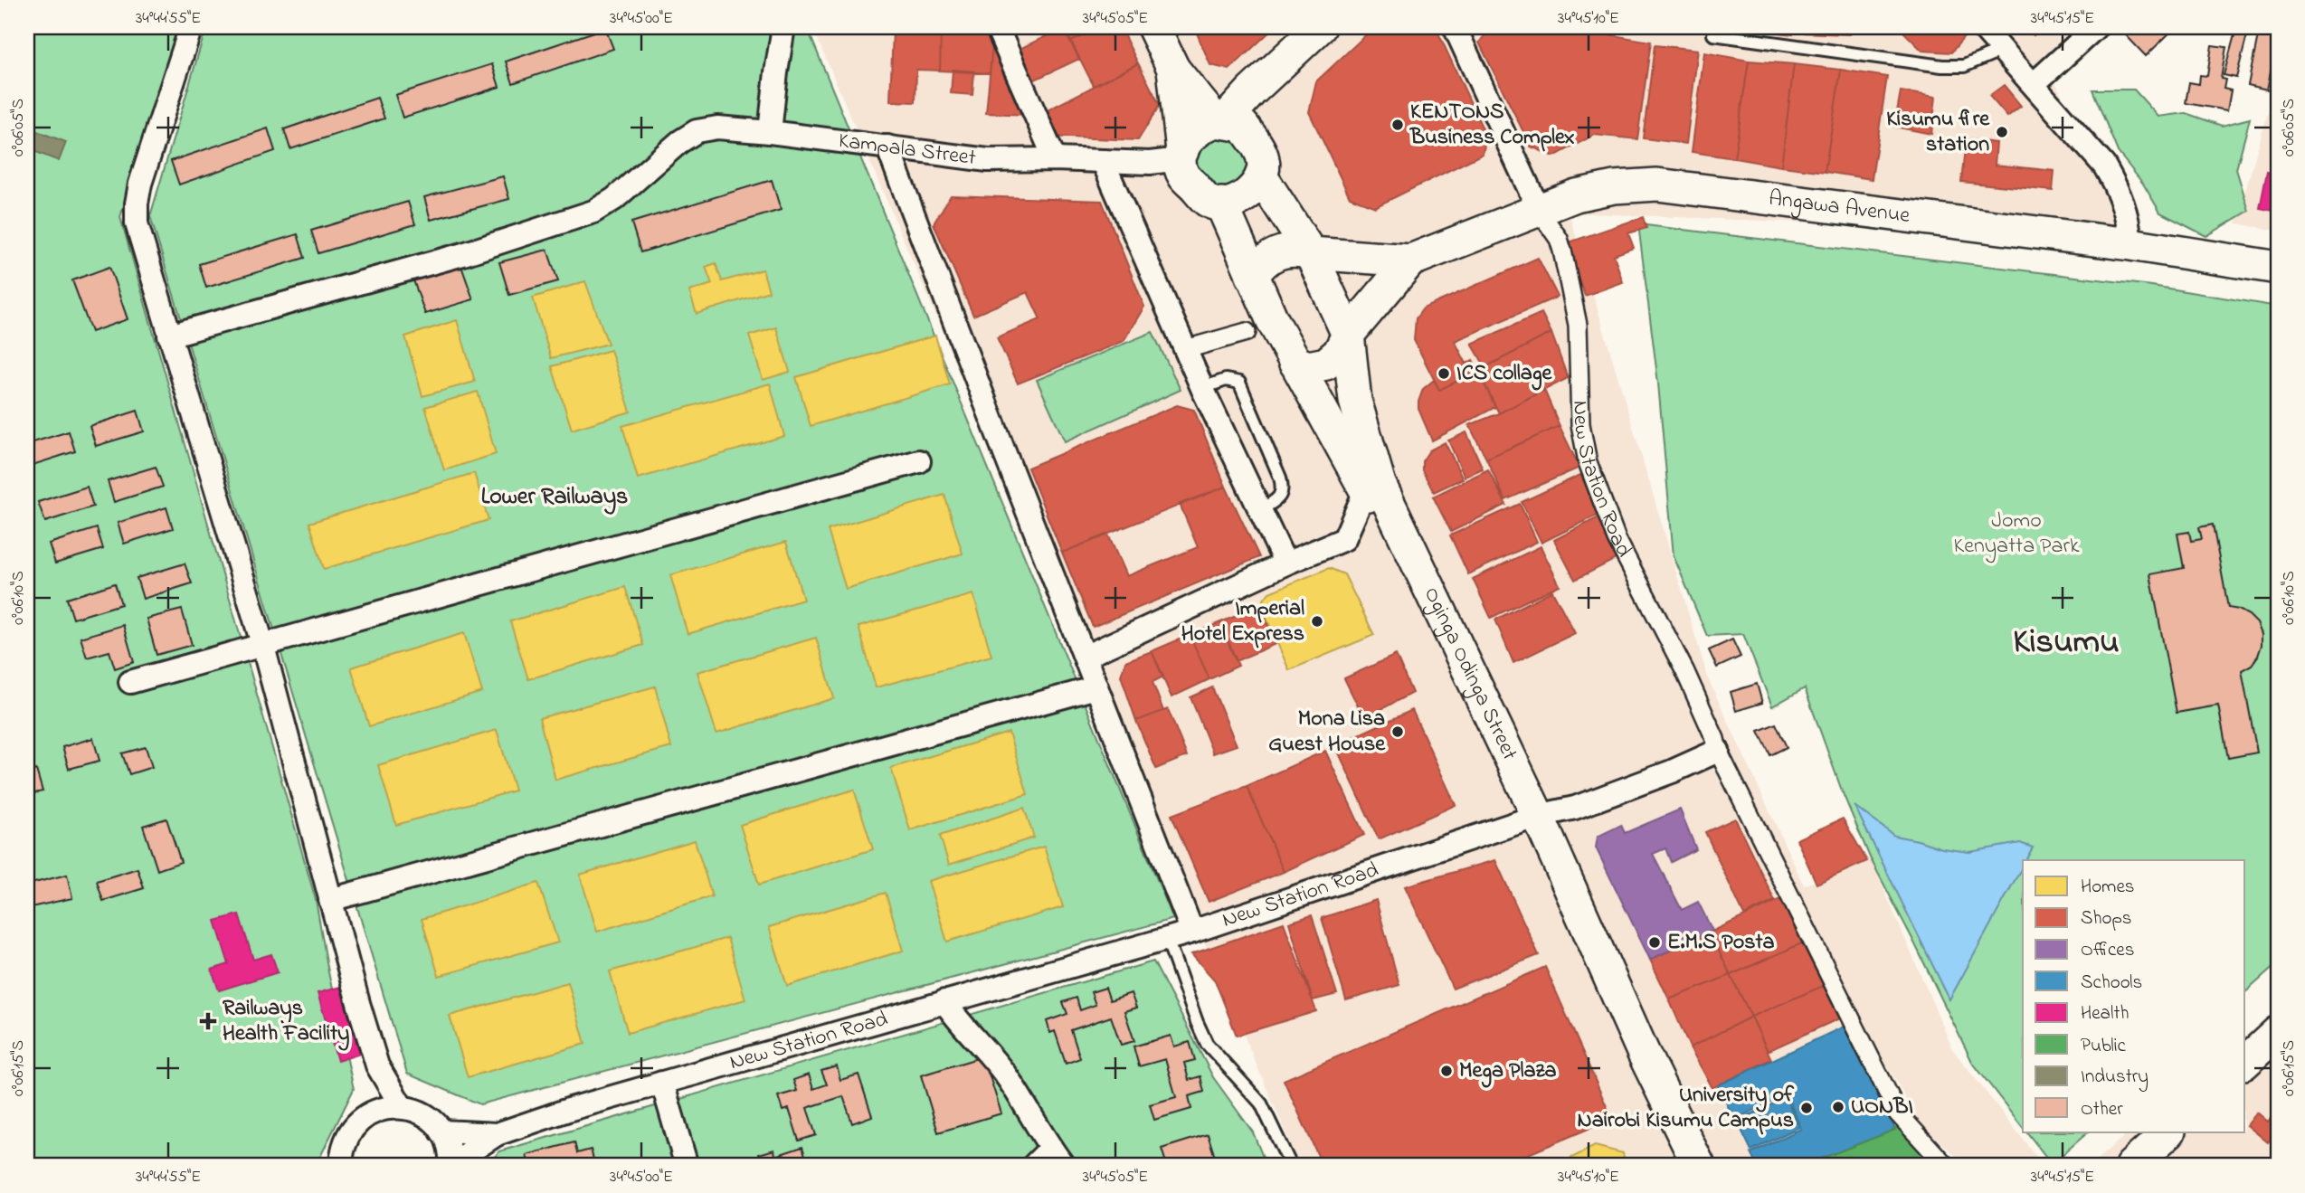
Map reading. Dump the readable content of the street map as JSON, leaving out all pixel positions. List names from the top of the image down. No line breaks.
{"streets":{"main road":["Angawa Avenue","Oginga Odinga Street"],"street":["Kampala Street","New Station Road"]},"crossings":[["Kampala Street","Oginga Odinga Street"],["Angawa Avenue","New Station Road"],["Angawa Avenue","Oginga Odinga Street"],["New Station Road","Oginga Odinga Street"]],"districts":["Lower Railways","Kisumu"],"parks":["Jomo Kenyatta Park"],"places":{"other":["KENTONS Business Complex","Kisumu fire station","ICS collage","Imperial Hotel Express","Mona Lisa Guest House","E.M.S Posta","Mega Plaza","UONBI","University of Nairobi Kisumu Campus"],"health":["Railways Health Facility"]},"legend":["Homes","Shops","Offices","Schools","Health","Public","Industry","Other"],"coordinates":["34°44'55\"E","34°45'00\"E","34°45'05\"E","34°45'10\"E","34°45'15\"E","0°06'05\"S","0°06'10\"S","0°06'15\"S"]}
